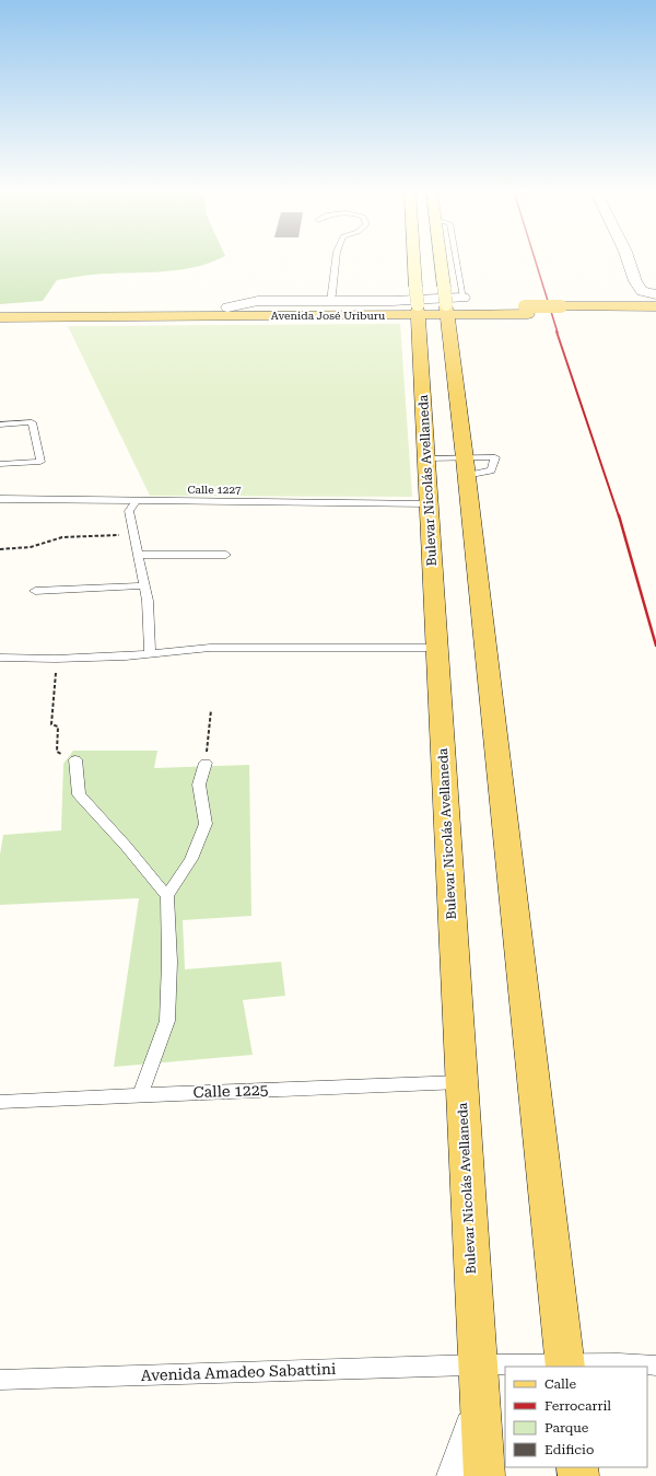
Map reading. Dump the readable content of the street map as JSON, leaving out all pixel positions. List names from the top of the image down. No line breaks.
{"streets":{"main road":["Avenida José Uriburu","Bulevar Nicolás Avellaneda"],"lane":["Calle 1227","Calle 1225","Avenida Amadeo Sabattini"]},"crossings":[["Avenida José Uriburu","Bulevar Nicolás Avellaneda"],["Bulevar Nicolás Avellaneda","Calle 1227"],["Bulevar Nicolás Avellaneda","Calle 1225"],["Bulevar Nicolás Avellaneda","Avenida Amadeo Sabattini"]],"legend":["Calle","Ferrocarril","Parque","Edificio"]}
